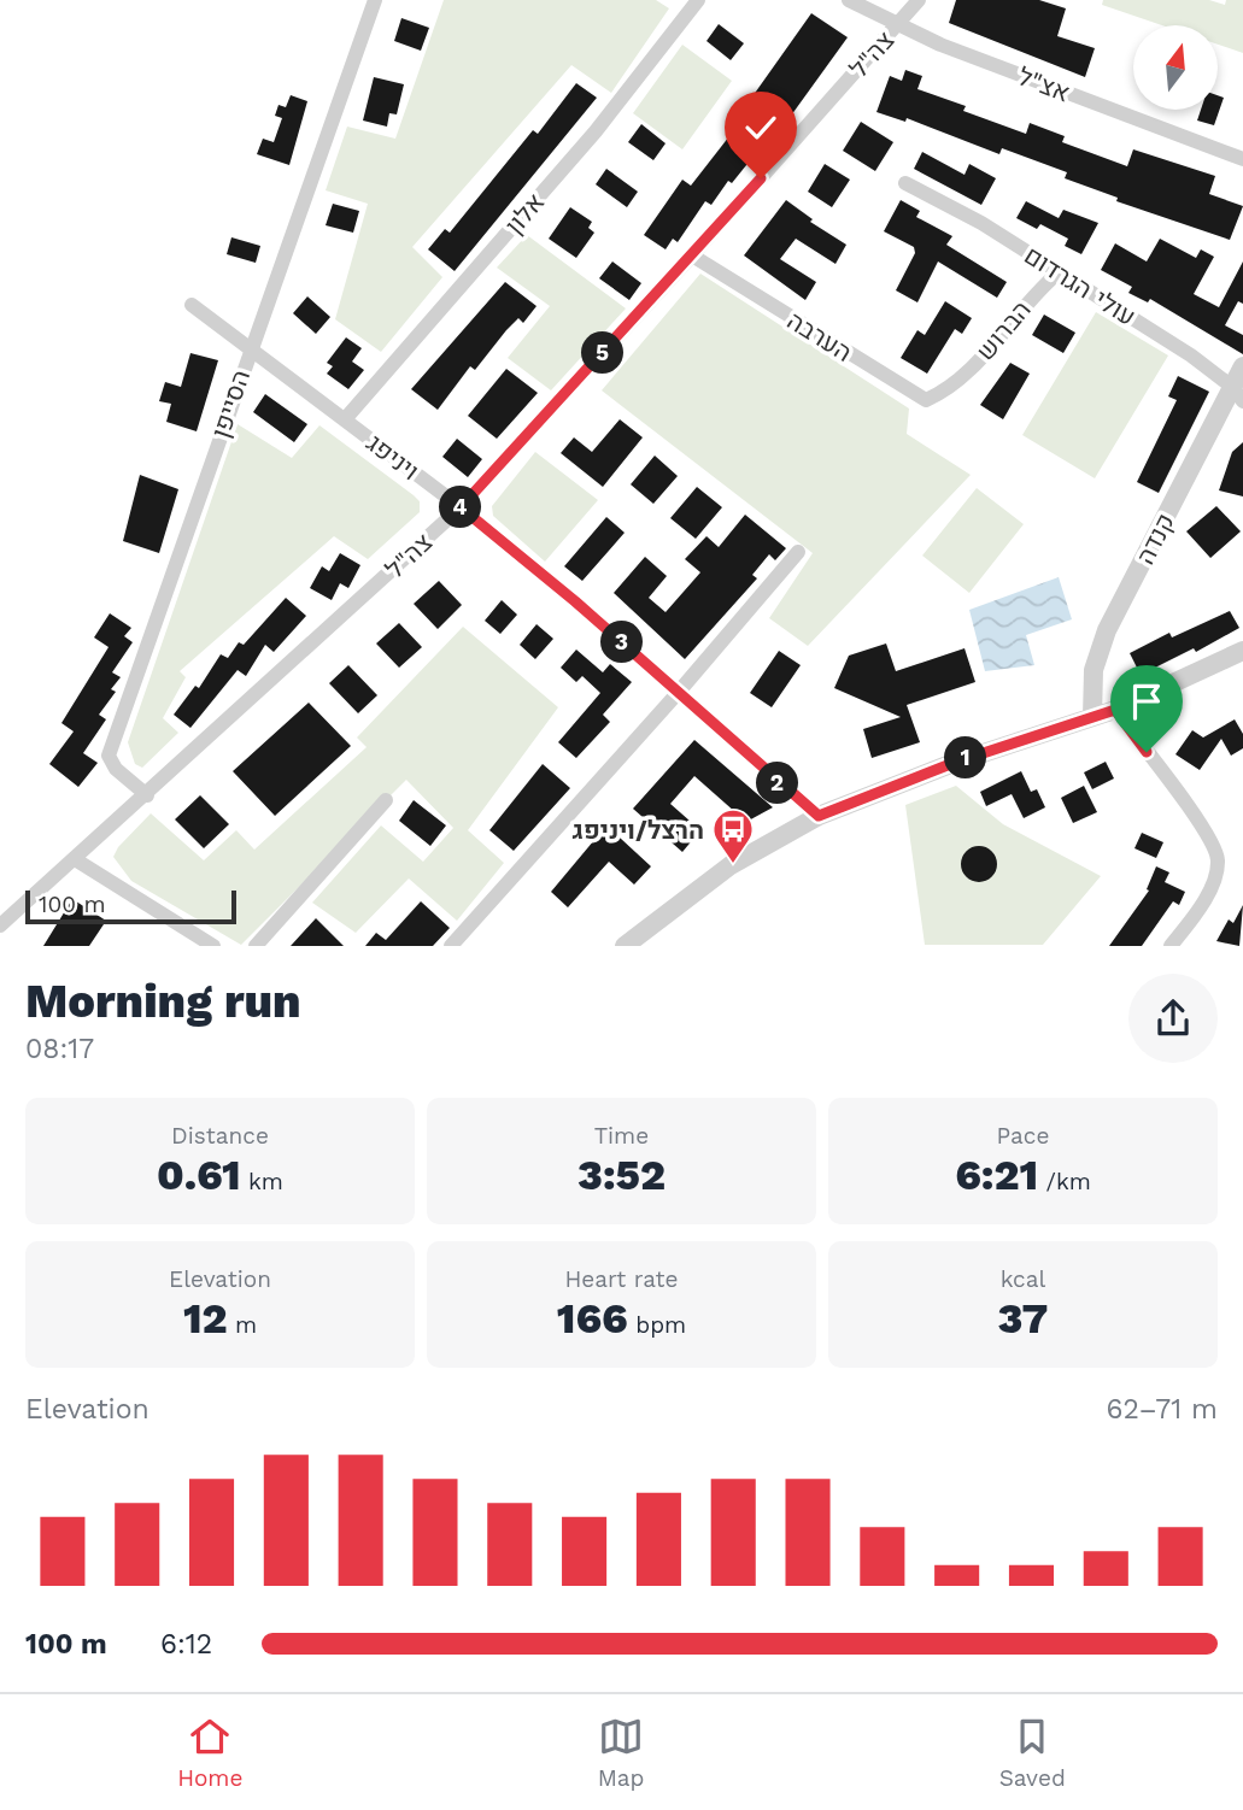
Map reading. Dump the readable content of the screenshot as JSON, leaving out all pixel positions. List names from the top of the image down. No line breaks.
{"streets":{"street":["צה\"ל","אצ\"ל","אלון","עולי הגרדום","הברוש","הערבה","הסייפן","ויניפג","קנדה"]},"crossings":[["צה\"ל","אצ\"ל"],["צה\"ל","הערבה"],["צה\"ל","הסייפן"],["צה\"ל","ויניפג"],["אלון","ויניפג"],["עולי הגרדום","הברוש"],["עולי הגרדום","קנדה"],["הברוש","הערבה"],["הסייפן","ויניפג"]],"places":{"bus stop":["הרצל/ויניפג"]},"scale_bar":"100 m","north":"top","page":{"pins":["5","4","3","1","2"],"scale":"100 m","heading":["Morning run","08:17"],"stats":[["Distance","0.61 km"],["Time","3:52"],["Pace","6:21 /km"],["Elevation","12 m"],["Heart rate","166 bpm"],["kcal","37"]],"chart":["Elevation","62–71 m"],"list":[{"name":"100 m","note":"6:12"}],"tabs":["Home","Map","Saved"]}}
